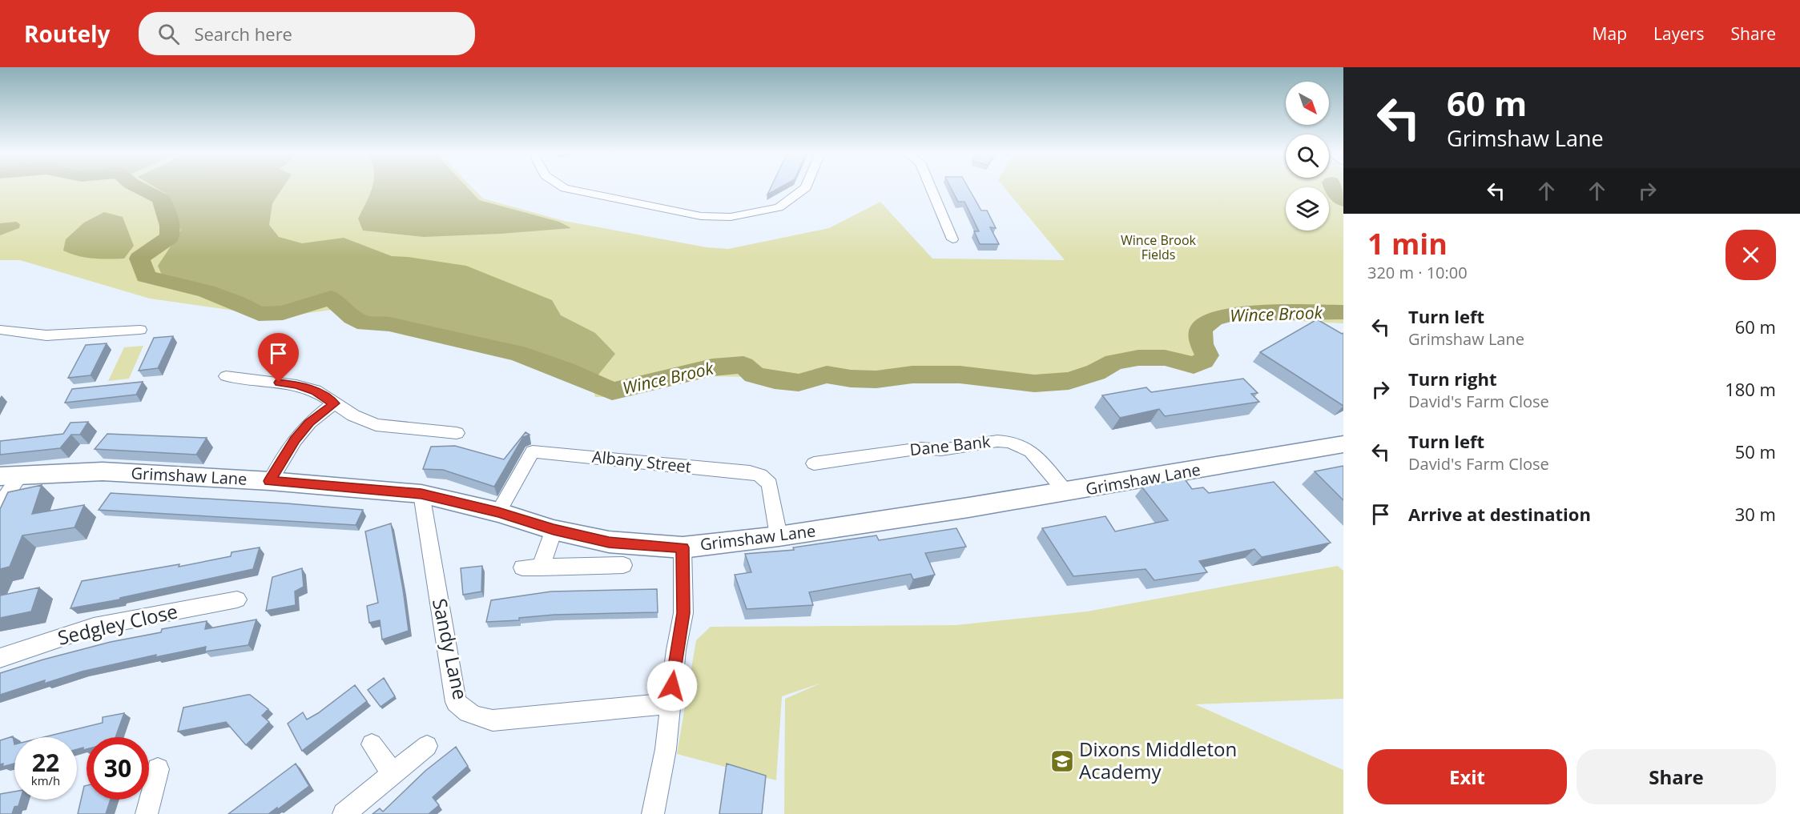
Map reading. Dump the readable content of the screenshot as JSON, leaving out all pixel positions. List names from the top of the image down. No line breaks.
{"streets":{"main road":["Grimshaw Lane"],"street":["Dane Bank","Albany Street","Sedgley Close","Sandy Lane"]},"crossings":[["Dane Bank","Grimshaw Lane"],["Albany Street","Grimshaw Lane"],["Grimshaw Lane","Sandy Lane"]],"water":["Wince Brook"],"parks":["Wince Brook Fields"],"places":{"school or university":["Dixons Middleton Academy"]},"north":"bottom right","page":{"header":"Routely","search":"Search here","nav":["Map","Layers","Share"],"turn":["60 m","Grimshaw Lane"],"heading":["1 min","320 m · 10:00"],"list":[{"name":"Turn left","note":"Grimshaw Lane","value":"60 m"},{"name":"Turn right","note":"David's Farm Close","value":"180 m"},{"name":"Turn left","note":"David's Farm Close","value":"50 m"},{"name":"Arrive at destination","value":"30 m"}],"speed":"22 km/h","limit":"30","buttons":["Exit","Share"]}}
